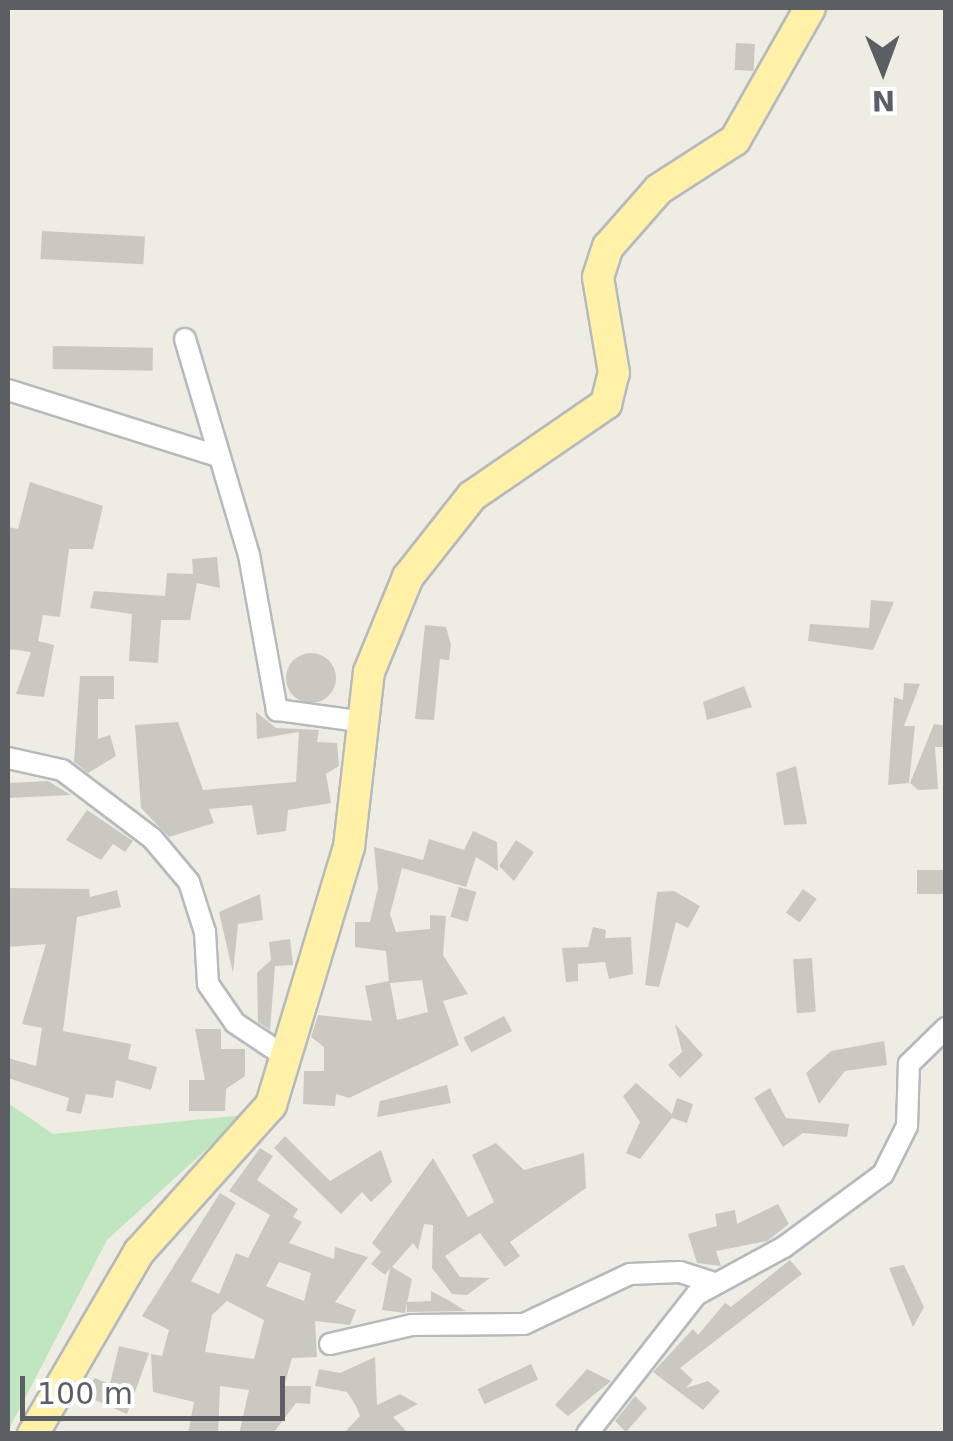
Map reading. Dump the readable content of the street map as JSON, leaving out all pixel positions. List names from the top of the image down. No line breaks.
{"scale_bar":"100 m","north":"bottom"}
